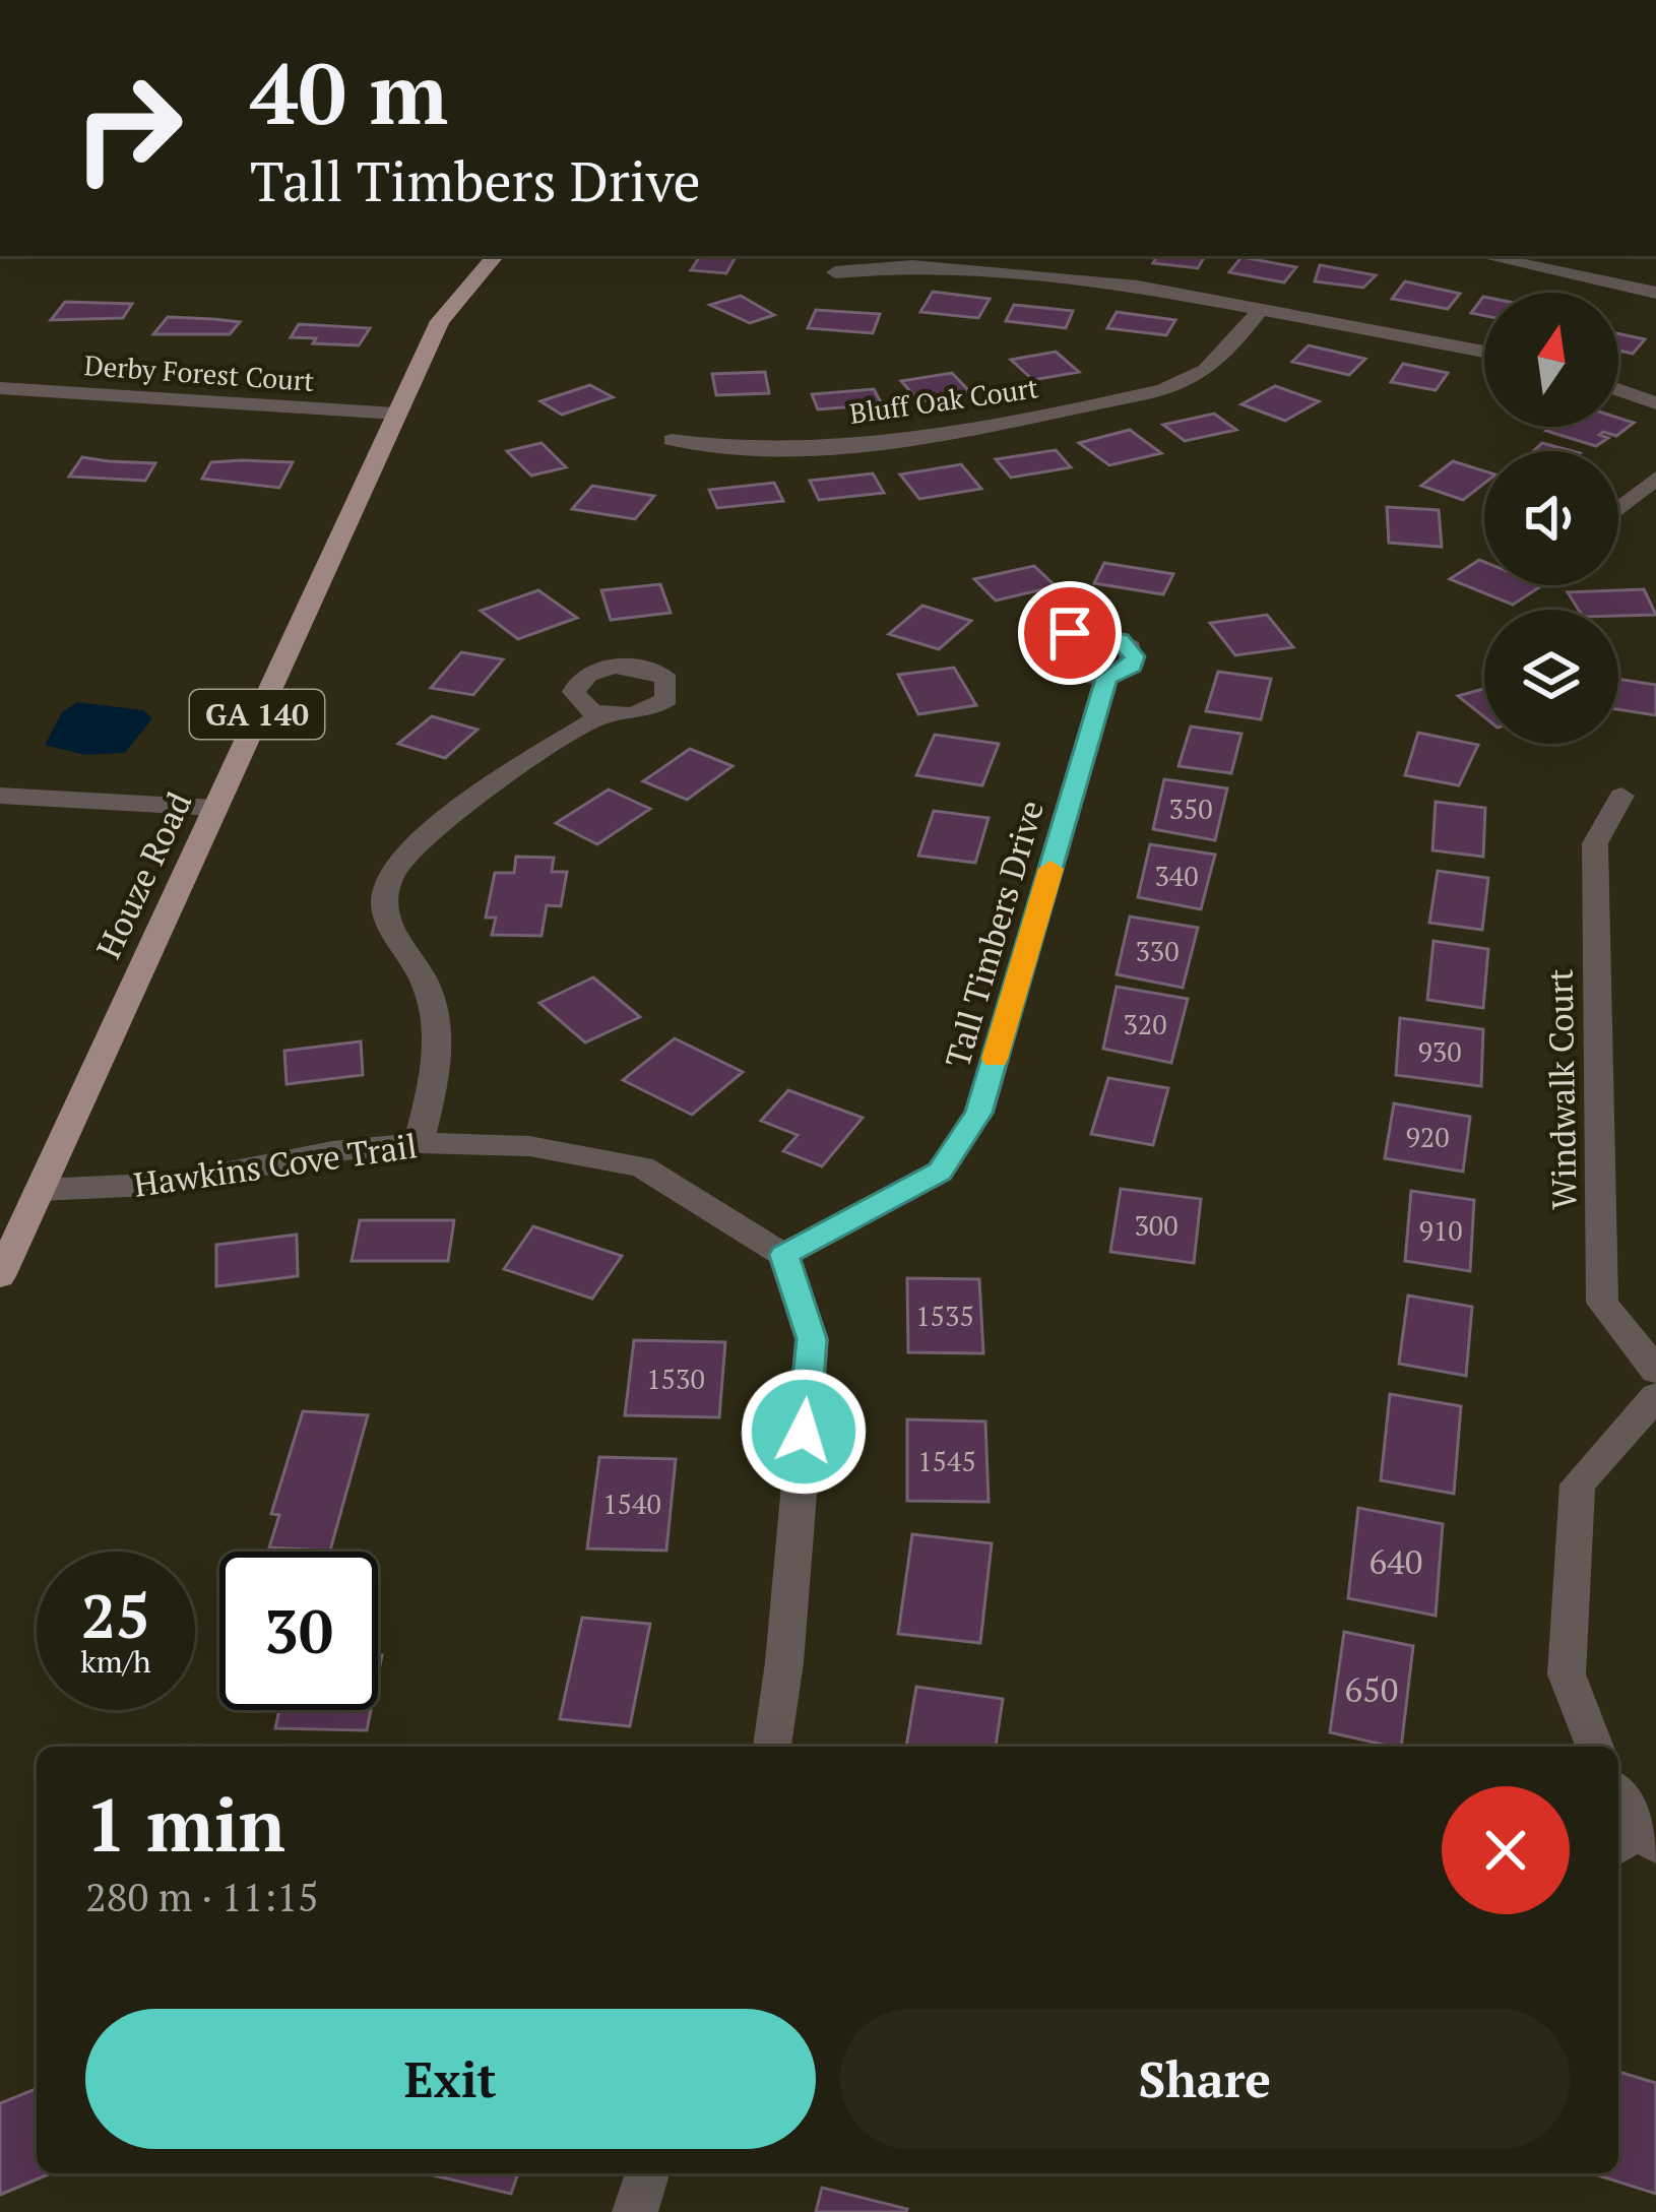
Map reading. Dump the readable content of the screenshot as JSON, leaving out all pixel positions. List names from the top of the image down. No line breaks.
{"streets":{"main road":["GA 140","Houze Road"],"street":["Derby Forest Court","Bluff Oak Court","Tall Timbers Drive","Windwalk Court","Hawkins Cove Trail"]},"crossings":[["Derby Forest Court","Houze Road"],["Houze Road","Hawkins Cove Trail"],["Tall Timbers Drive","Hawkins Cove Trail"]],"house_numbers":["350","340","330","320","930","920","300","910","1535","1530","1545","1540","640","650"],"north":"top","page":{"turn":["40 m","Tall Timbers Drive"],"speed":"25 km/h","limit":"30","heading":["1 min","280 m · 11:15"],"buttons":["Exit","Share"]}}
